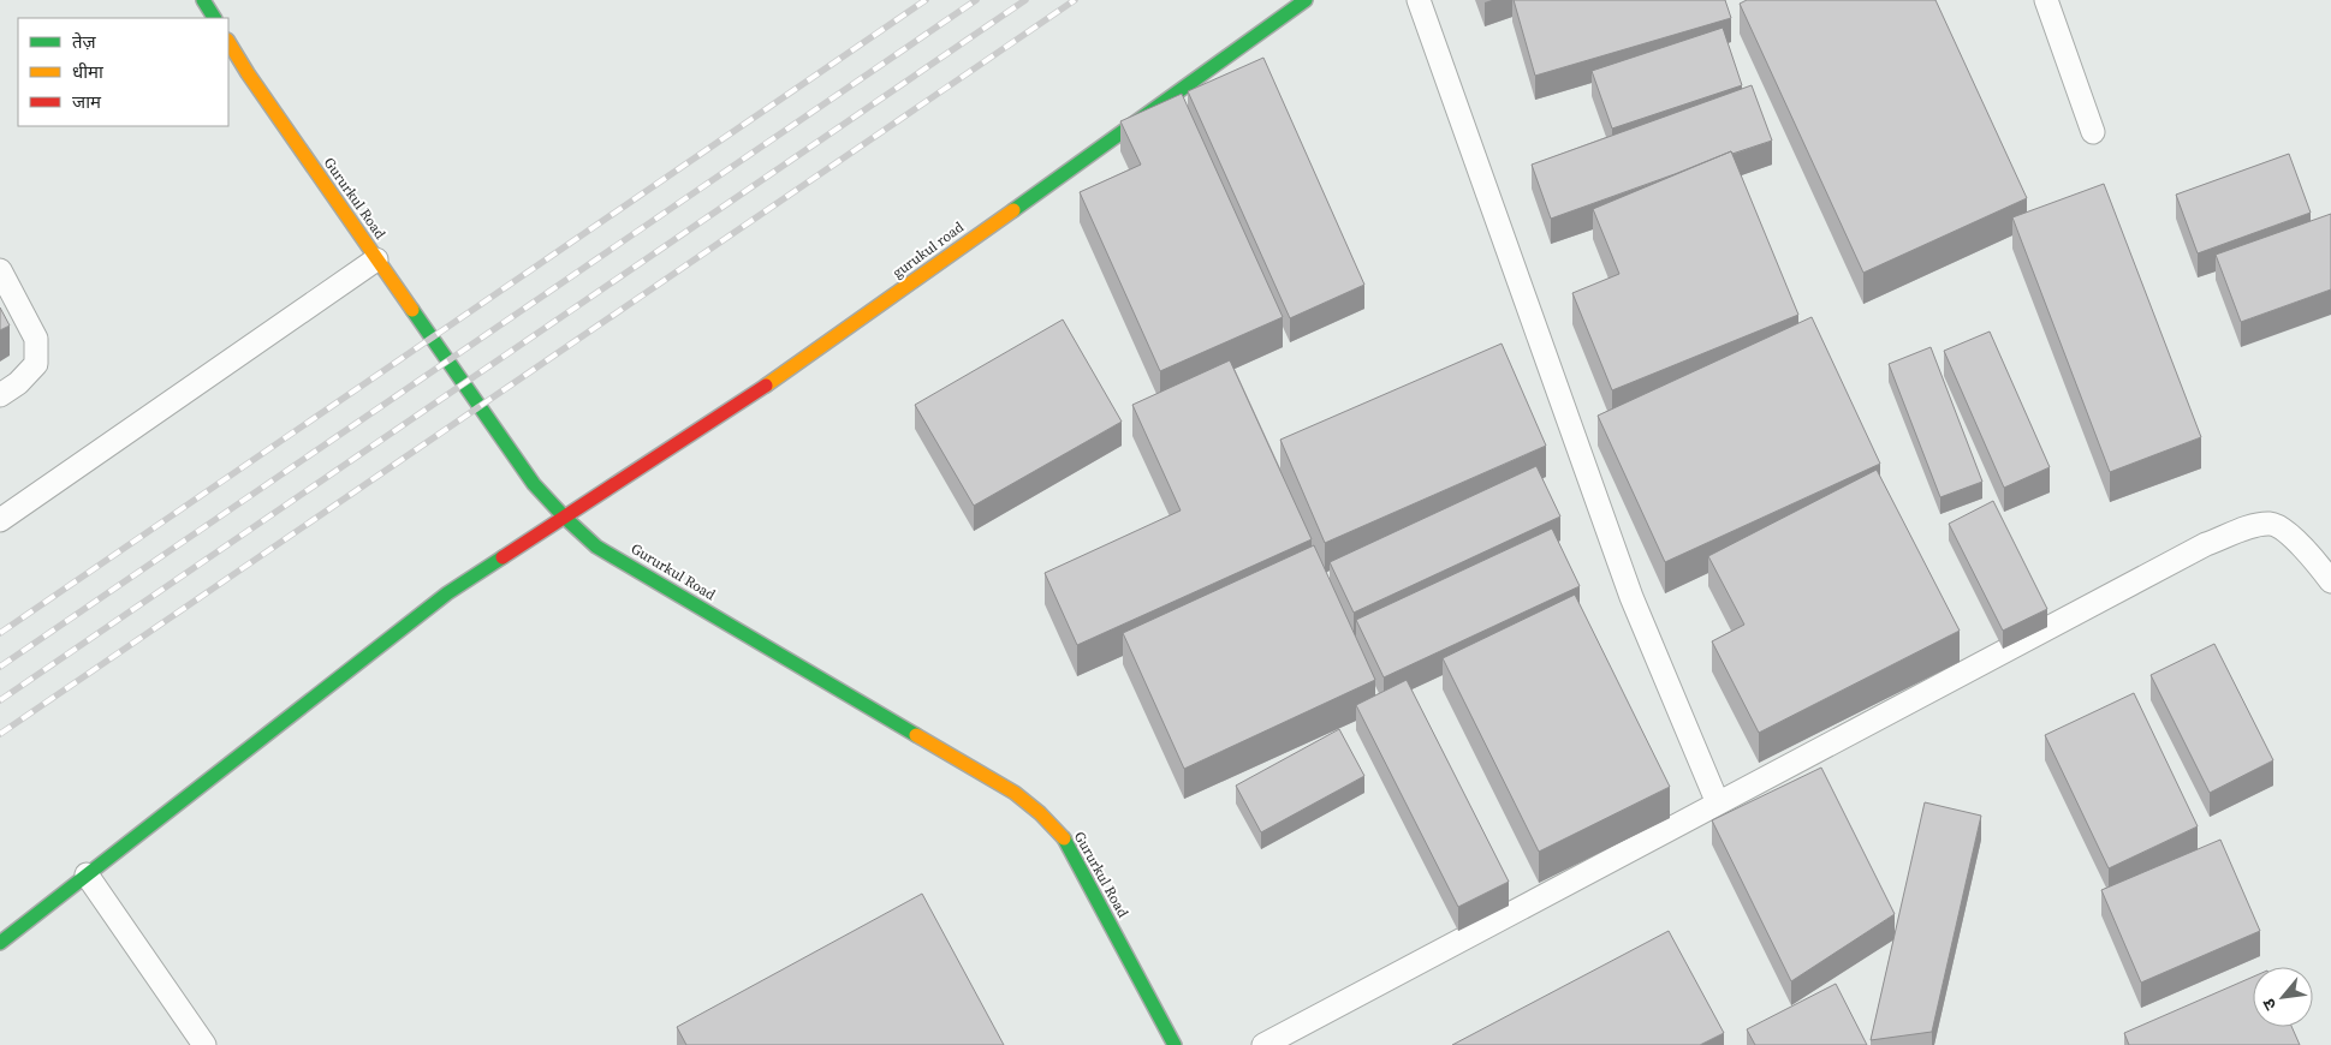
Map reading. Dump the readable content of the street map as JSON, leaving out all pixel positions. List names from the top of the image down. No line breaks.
{"streets":{"street":["Gururkul Road","gurukul road"]},"crossings":[["Gururkul Road","gurukul road"]],"legend":["तेज़","धीमा","जाम"],"north":"bottom left"}
